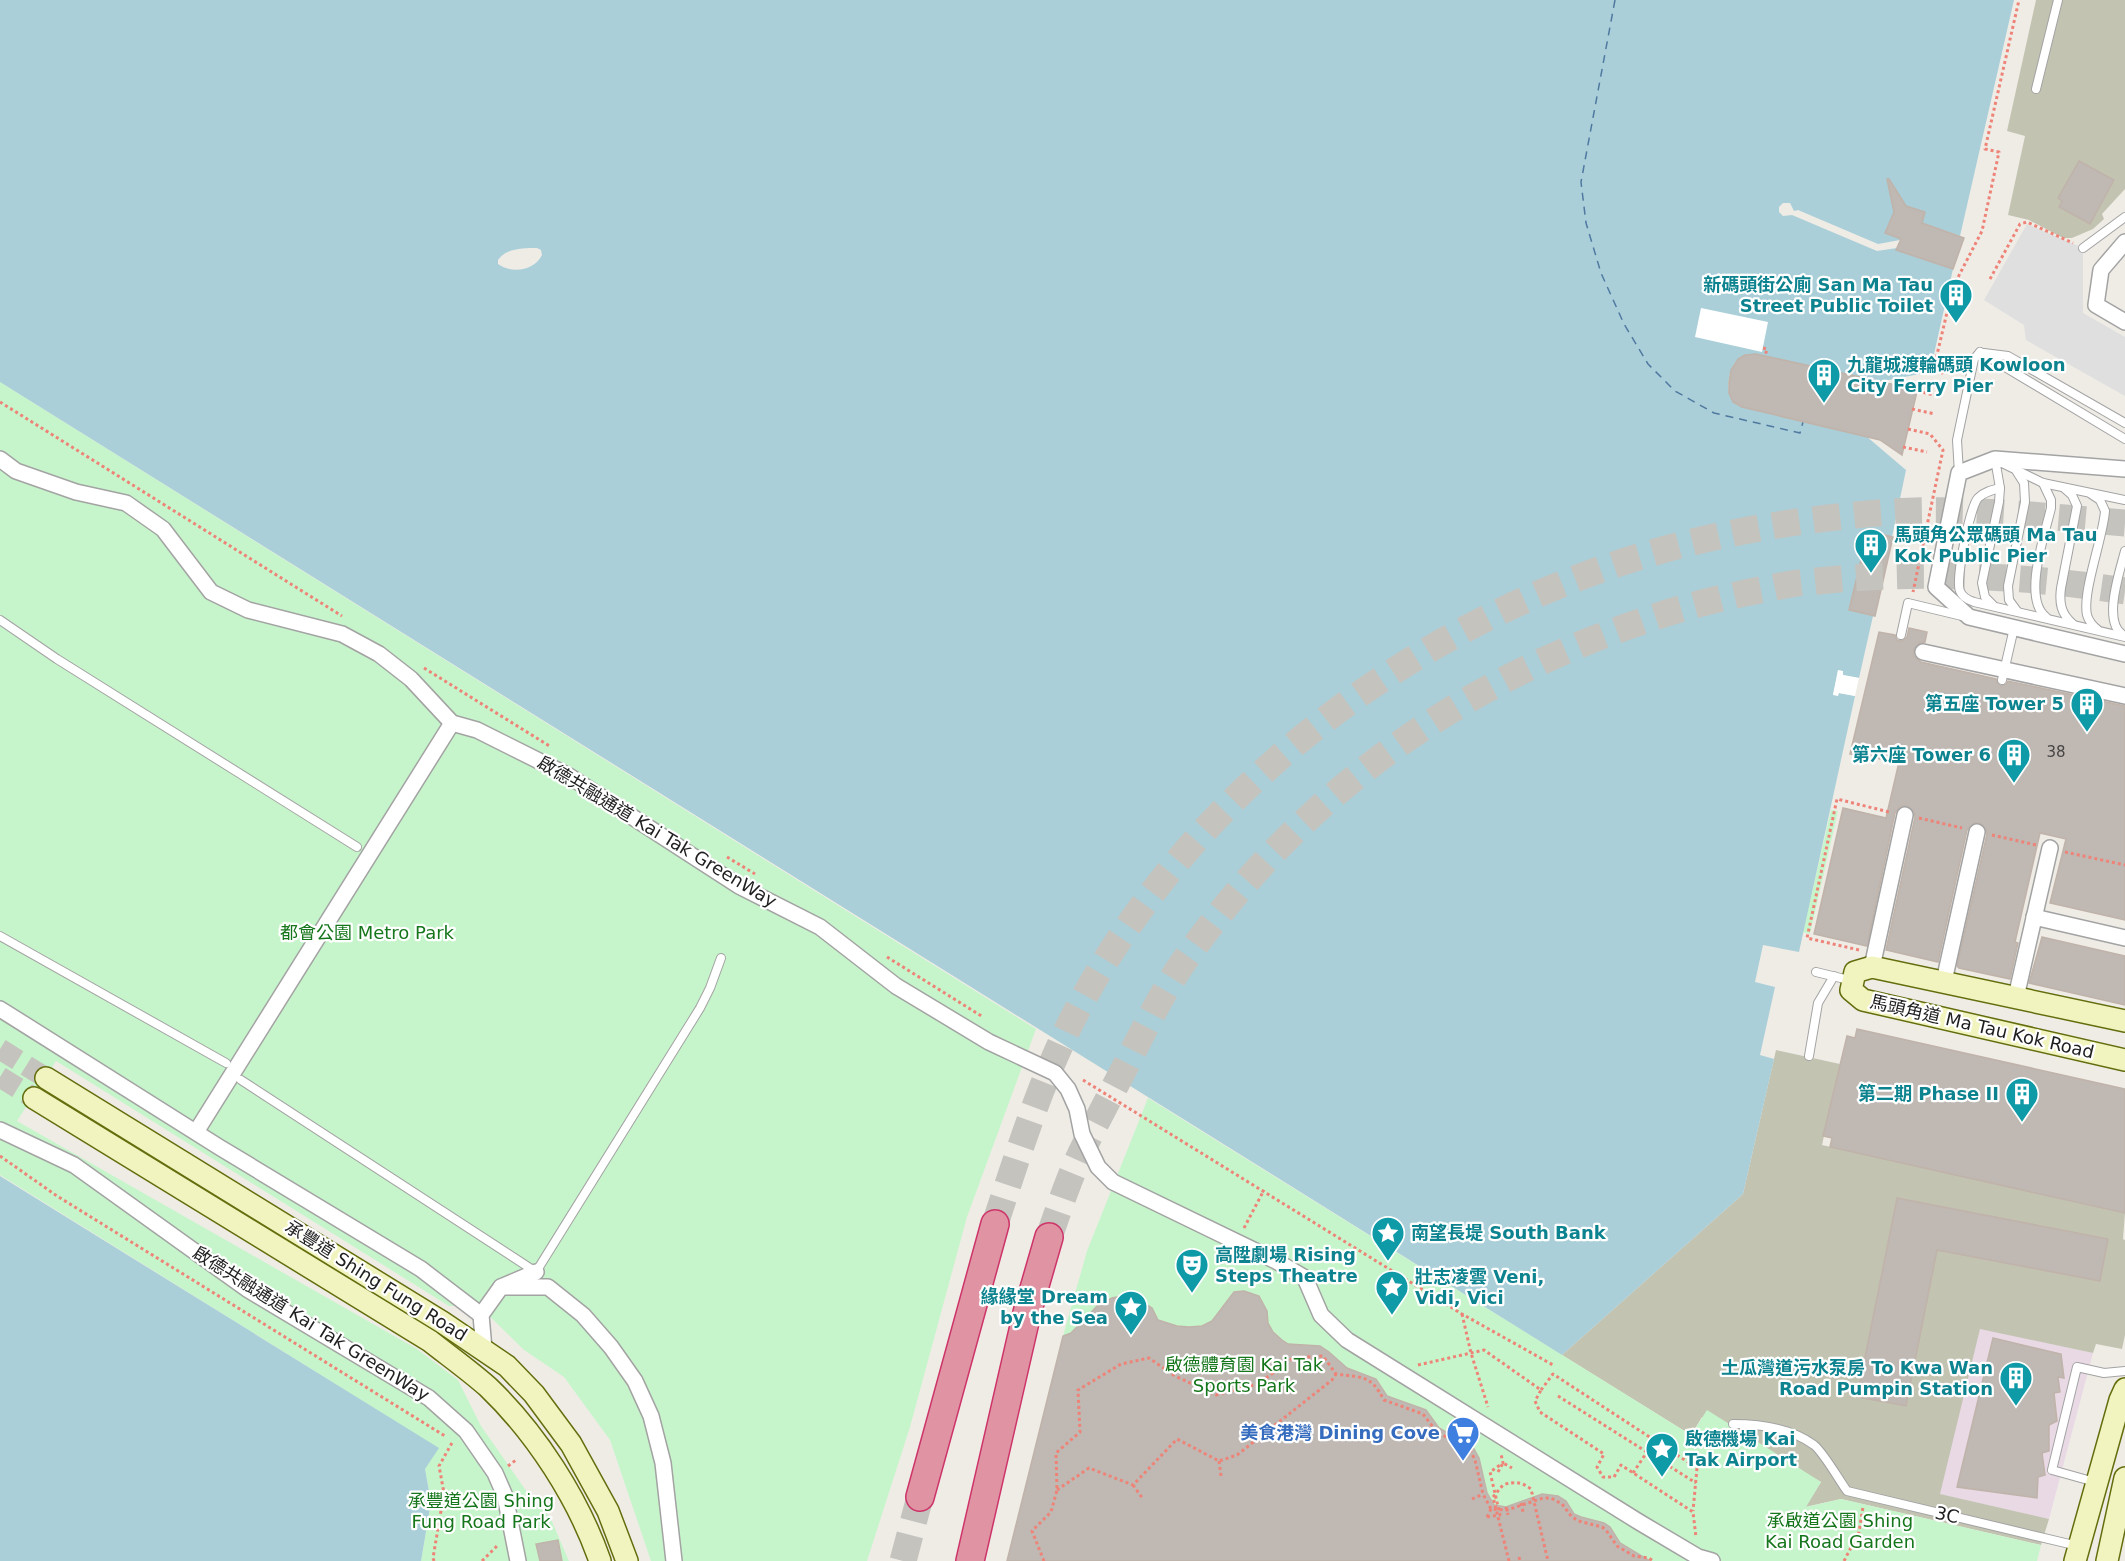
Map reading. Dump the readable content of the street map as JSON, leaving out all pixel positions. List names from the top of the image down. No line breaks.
{"streets":{"main road":["馬頭角道 Ma Tau Kok Road","承豐道 Shing Fung Road"],"street":["啟德共融通道 Kai Tak GreenWay"],"lane":["3C"]},"parks":["都會公園 Metro Park","啟德體育園 Kai Tak Sports Park","承豐道公園 Shing Fung Road Park","承啟道公園 Shing Kai Road Garden"],"places":{"building":["新碼頭街公廁 San Ma Tau Street Public Toilet","九龍城渡輪碼頭 Kowloon City Ferry Pier","馬頭角公眾碼頭 Ma Tau Kok Public Pier","第五座 Tower 5","第六座 Tower 6","第二期 Phase II","土瓜灣道污水泵房 To Kwa Wan Road Pumpin Station"],"place":["南望長堤 South Bank","壯志凌雲 Veni, Vidi, Vici","緣緣堂 Dream by the Sea","啟德機場 Kai Tak Airport"],"theatre":["高陞劇場 Rising Steps Theatre"],"supermarket":["美食港灣 Dining Cove"]},"house_numbers":["38"]}
